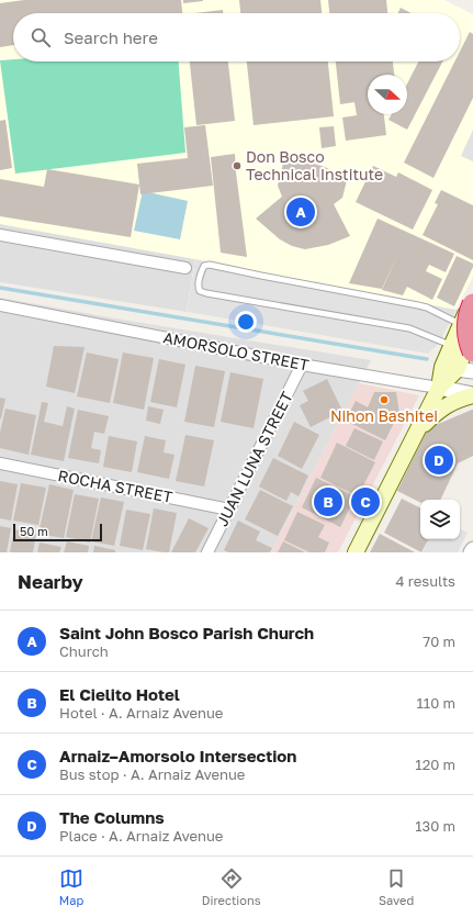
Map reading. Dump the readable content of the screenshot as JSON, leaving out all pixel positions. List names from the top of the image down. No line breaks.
{"streets":{"street":["AMORSOLO STREET","JUAN LUNA STREET","ROCHA STREET"]},"crossings":[["AMORSOLO STREET","JUAN LUNA STREET"],["JUAN LUNA STREET","ROCHA STREET"]],"places":["Don Bosco Technical Institute","Nihon Bashitei"],"scale_bar":"50 m","north":"right","page":{"search":"Search here","pins":["A","D","B","C"],"scale":"50 m","heading":["Nearby","4 results"],"list":[{"mark":"A","name":"Saint John Bosco Parish Church","note":"Church","value":"70 m"},{"mark":"B","name":"El Cielito Hotel","note":"Hotel · A. Arnaiz Avenue","value":"110 m"},{"mark":"C","name":"Arnaiz–Amorsolo Intersection","note":"Bus stop · A. Arnaiz Avenue","value":"120 m"},{"mark":"D","name":"The Columns","note":"Place · A. Arnaiz Avenue","value":"130 m"}],"nav":["Map","Directions","Saved"]}}
